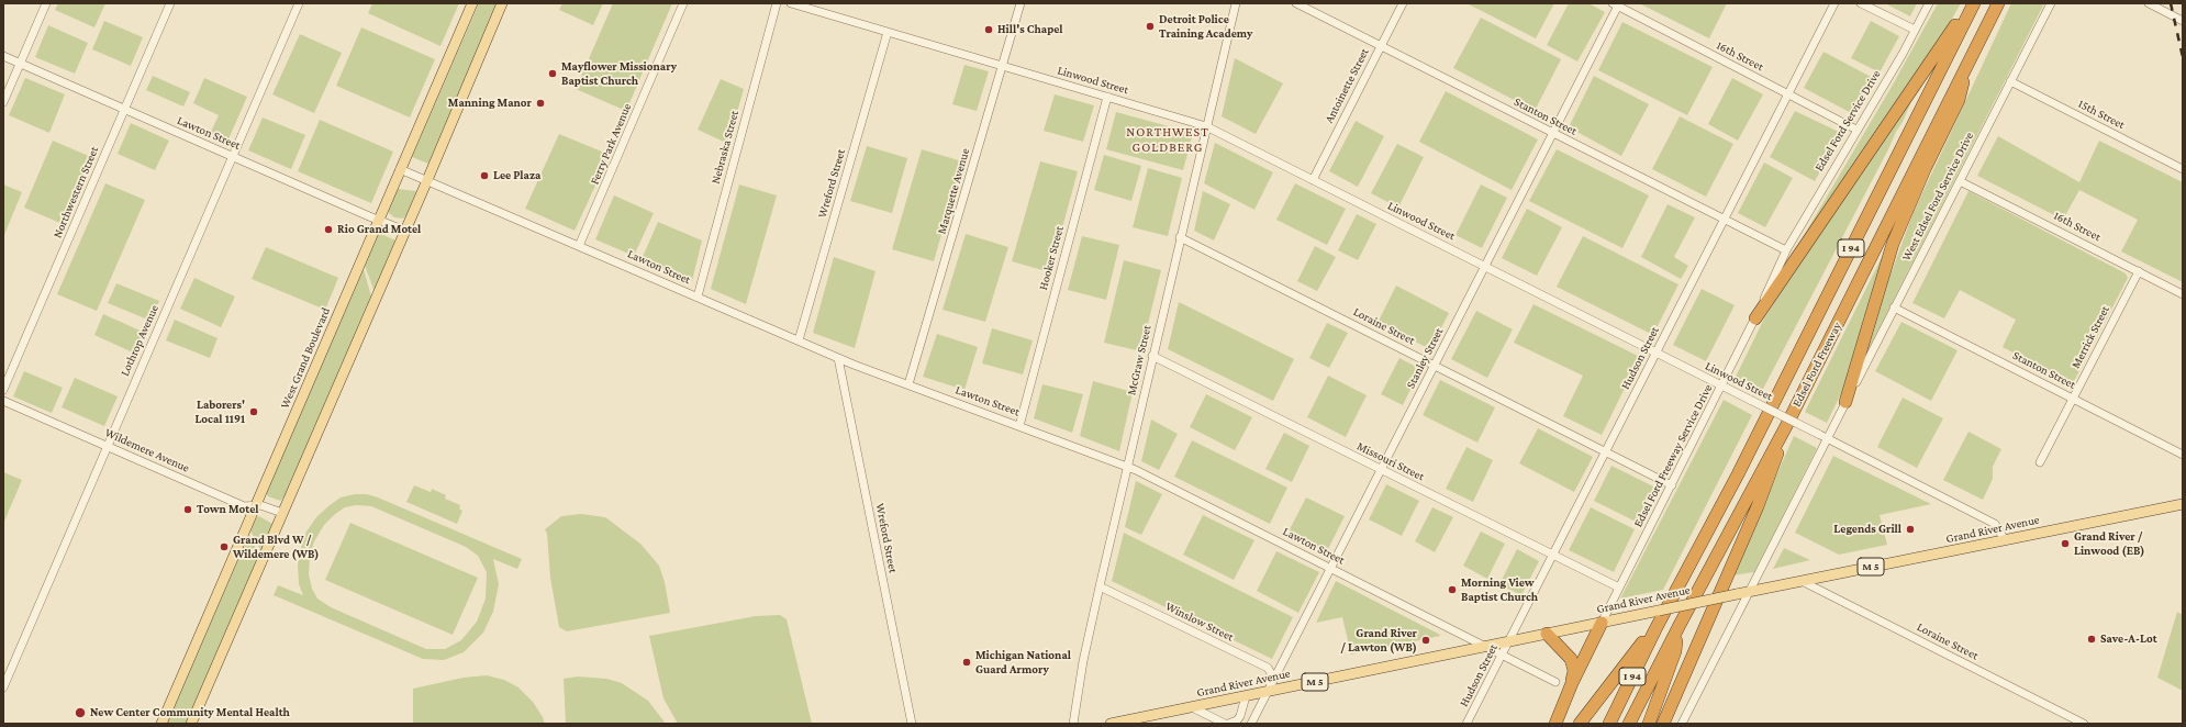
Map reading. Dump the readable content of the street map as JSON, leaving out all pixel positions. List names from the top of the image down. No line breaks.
{"streets":{"highway":["I 94","Edsel Ford Freeway"],"main road":["West Grand Boulevard","Grand River Avenue","M 5"],"street":["16th Street","Linwood Street","Antoinette Street","15th Street","Stanton Street","Edsel Ford Service Drive","Lawton Street","Ferry Park Avenue","Nebraska Street","Wreford Street","Marquette Avenue","Northwestern Street","West Edsel Ford Service Drive","Hooker Street","Loraine Street","Merrick Street","Lothrop Avenue","Stanley Street","Hudson Street","McGraw Street","Wildemere Avenue","Edsel Ford Freeway Service Drive","Missouri Street","Winslow Street"]},"crossings":[["16th Street","Edsel Ford Service Drive"],["16th Street","West Edsel Ford Service Drive"],["16th Street","Merrick Street"],["16th Street","Stanley Street"],["16th Street","Hudson Street"],["Linwood Street","Antoinette Street"],["Linwood Street","Wreford Street"],["Linwood Street","Marquette Avenue"],["Linwood Street","Hooker Street"],["Linwood Street","Stanley Street"],["Linwood Street","Hudson Street"],["Linwood Street","McGraw Street"],["Linwood Street","Edsel Ford Freeway Service Drive"],["Linwood Street","Grand River Avenue"],["Antoinette Street","Stanton Street"],["15th Street","West Edsel Ford Service Drive"],["Stanton Street","Edsel Ford Service Drive"],["Stanton Street","West Edsel Ford Service Drive"],["Stanton Street","Merrick Street"],["Stanton Street","Stanley Street"],["Stanton Street","Hudson Street"],["Stanton Street","Edsel Ford Freeway Service Drive"],["Edsel Ford Service Drive","Edsel Ford Freeway Service Drive"],["Lawton Street","Ferry Park Avenue"],["Lawton Street","Nebraska Street"],["Lawton Street","Wreford Street"],["Lawton Street","Marquette Avenue"],["Lawton Street","Northwestern Street"],["Lawton Street","Hooker Street"],["Lawton Street","Lothrop Avenue"],["Lawton Street","West Grand Boulevard"],["Lawton Street","Stanley Street"],["Lawton Street","Hudson Street"],["Lawton Street","McGraw Street"],["Lawton Street","Grand River Avenue"],["Loraine Street","Stanley Street"],["Loraine Street","Hudson Street"],["Loraine Street","McGraw Street"],["Loraine Street","Edsel Ford Freeway Service Drive"],["Loraine Street","Grand River Avenue"],["Lothrop Avenue","Wildemere Avenue"],["West Grand Boulevard","Wildemere Avenue"],["Stanley Street","Missouri Street"],["Stanley Street","Grand River Avenue"],["Stanley Street","Winslow Street"],["Hudson Street","Missouri Street"],["Hudson Street","Grand River Avenue"],["McGraw Street","Missouri Street"],["McGraw Street","Winslow Street"],["Edsel Ford Freeway Service Drive","Missouri Street"],["Edsel Ford Freeway Service Drive","Grand River Avenue"],["Grand River Avenue","Winslow Street"]],"districts":["NORTHWEST GOLDBERG"],"places":["Detroit Police Training Academy","Hill's Chapel","Mayflower Missionary Baptist Church","Manning Manor","Lee Plaza","Rio Grand Motel","Laborers' Local 1191","Town Motel","Legends Grill","Grand River / Linwood (EB)","Grand Blvd W / Wildemere (WB)","Morning View Baptist Church","Save-A-Lot","Grand River / Lawton (WB)","Michigan National Guard Armory","New Center Community Mental Health"]}
